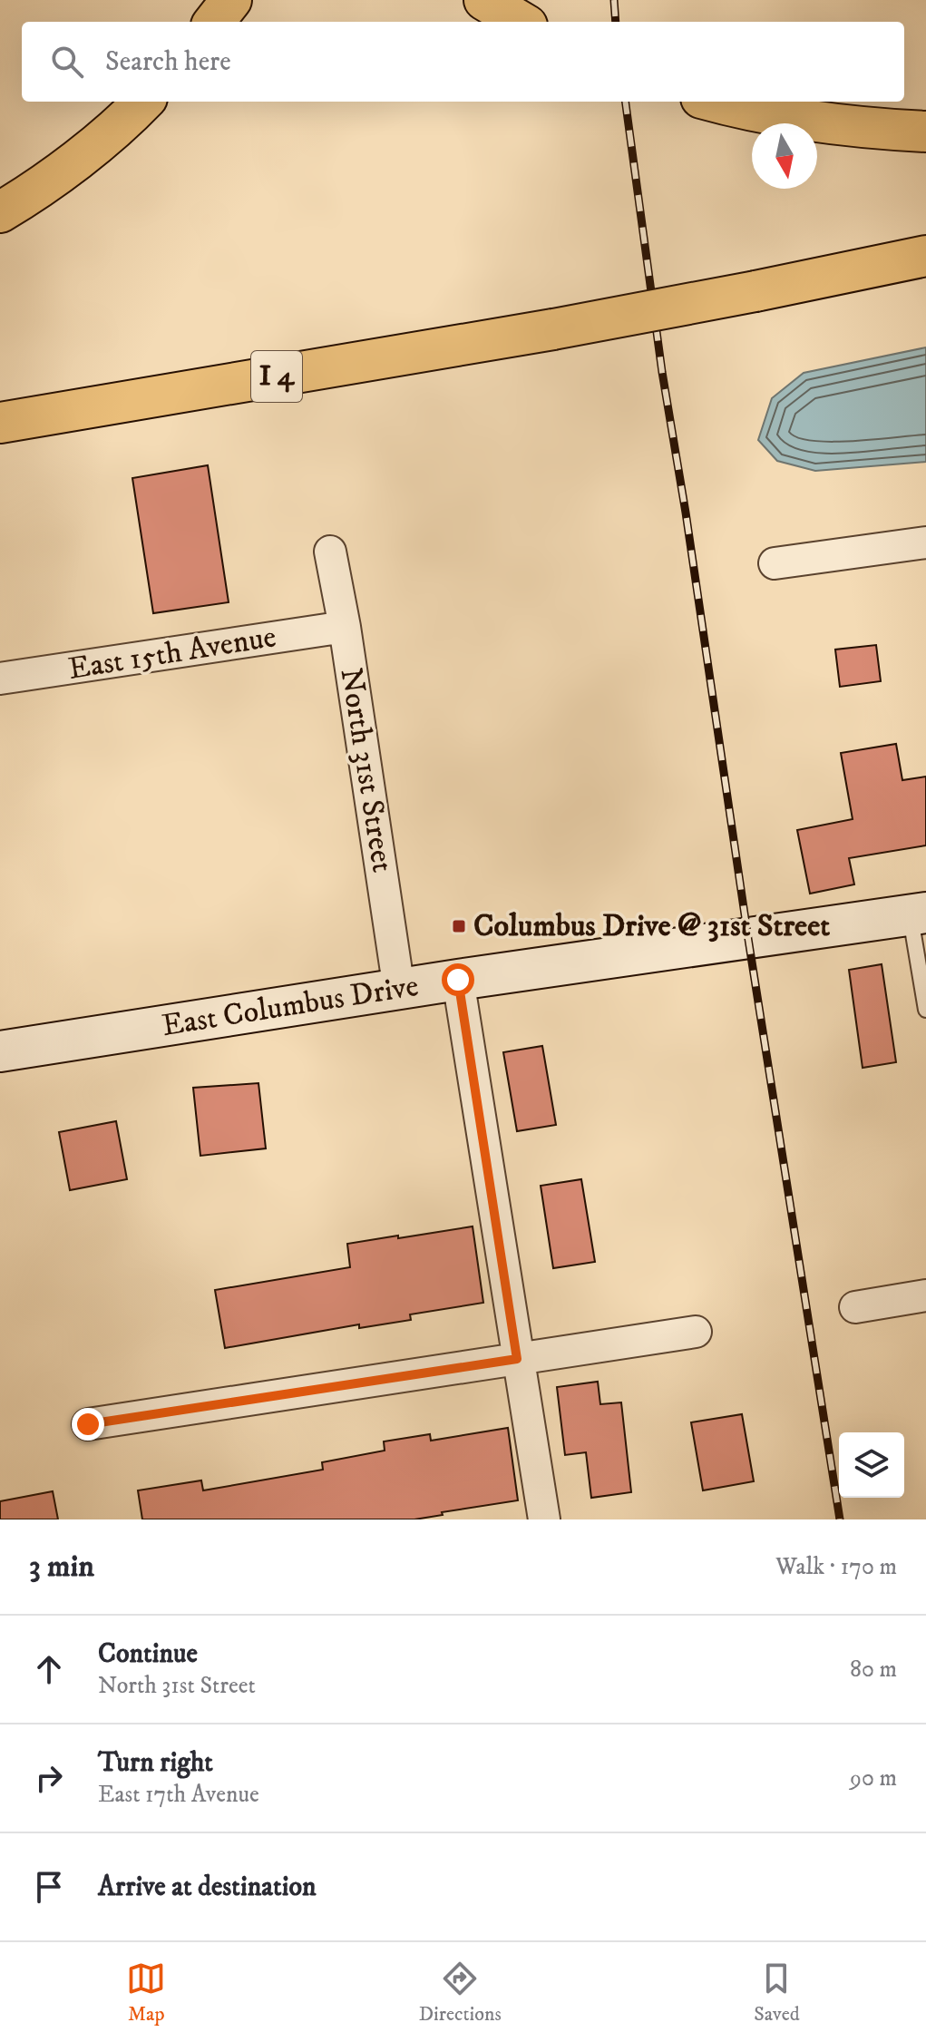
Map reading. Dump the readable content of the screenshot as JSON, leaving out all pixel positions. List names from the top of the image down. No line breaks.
{"streets":{"highway":["I 4"],"main road":["East Columbus Drive"],"street":["East 15th Avenue","North 31st Street"]},"crossings":[["East 15th Avenue","North 31st Street"],["North 31st Street","East Columbus Drive"]],"places":{"transit":["Columbus Drive @ 31st Street"]},"north":"bottom","page":{"search":"Search here","heading":["3 min","Walk · 170 m"],"list":[["Continue","North 31st Street","80 m"],["Turn right","East 17th Avenue","90 m"],"Arrive at destination"],"nav":["Map","Directions","Saved"]}}
